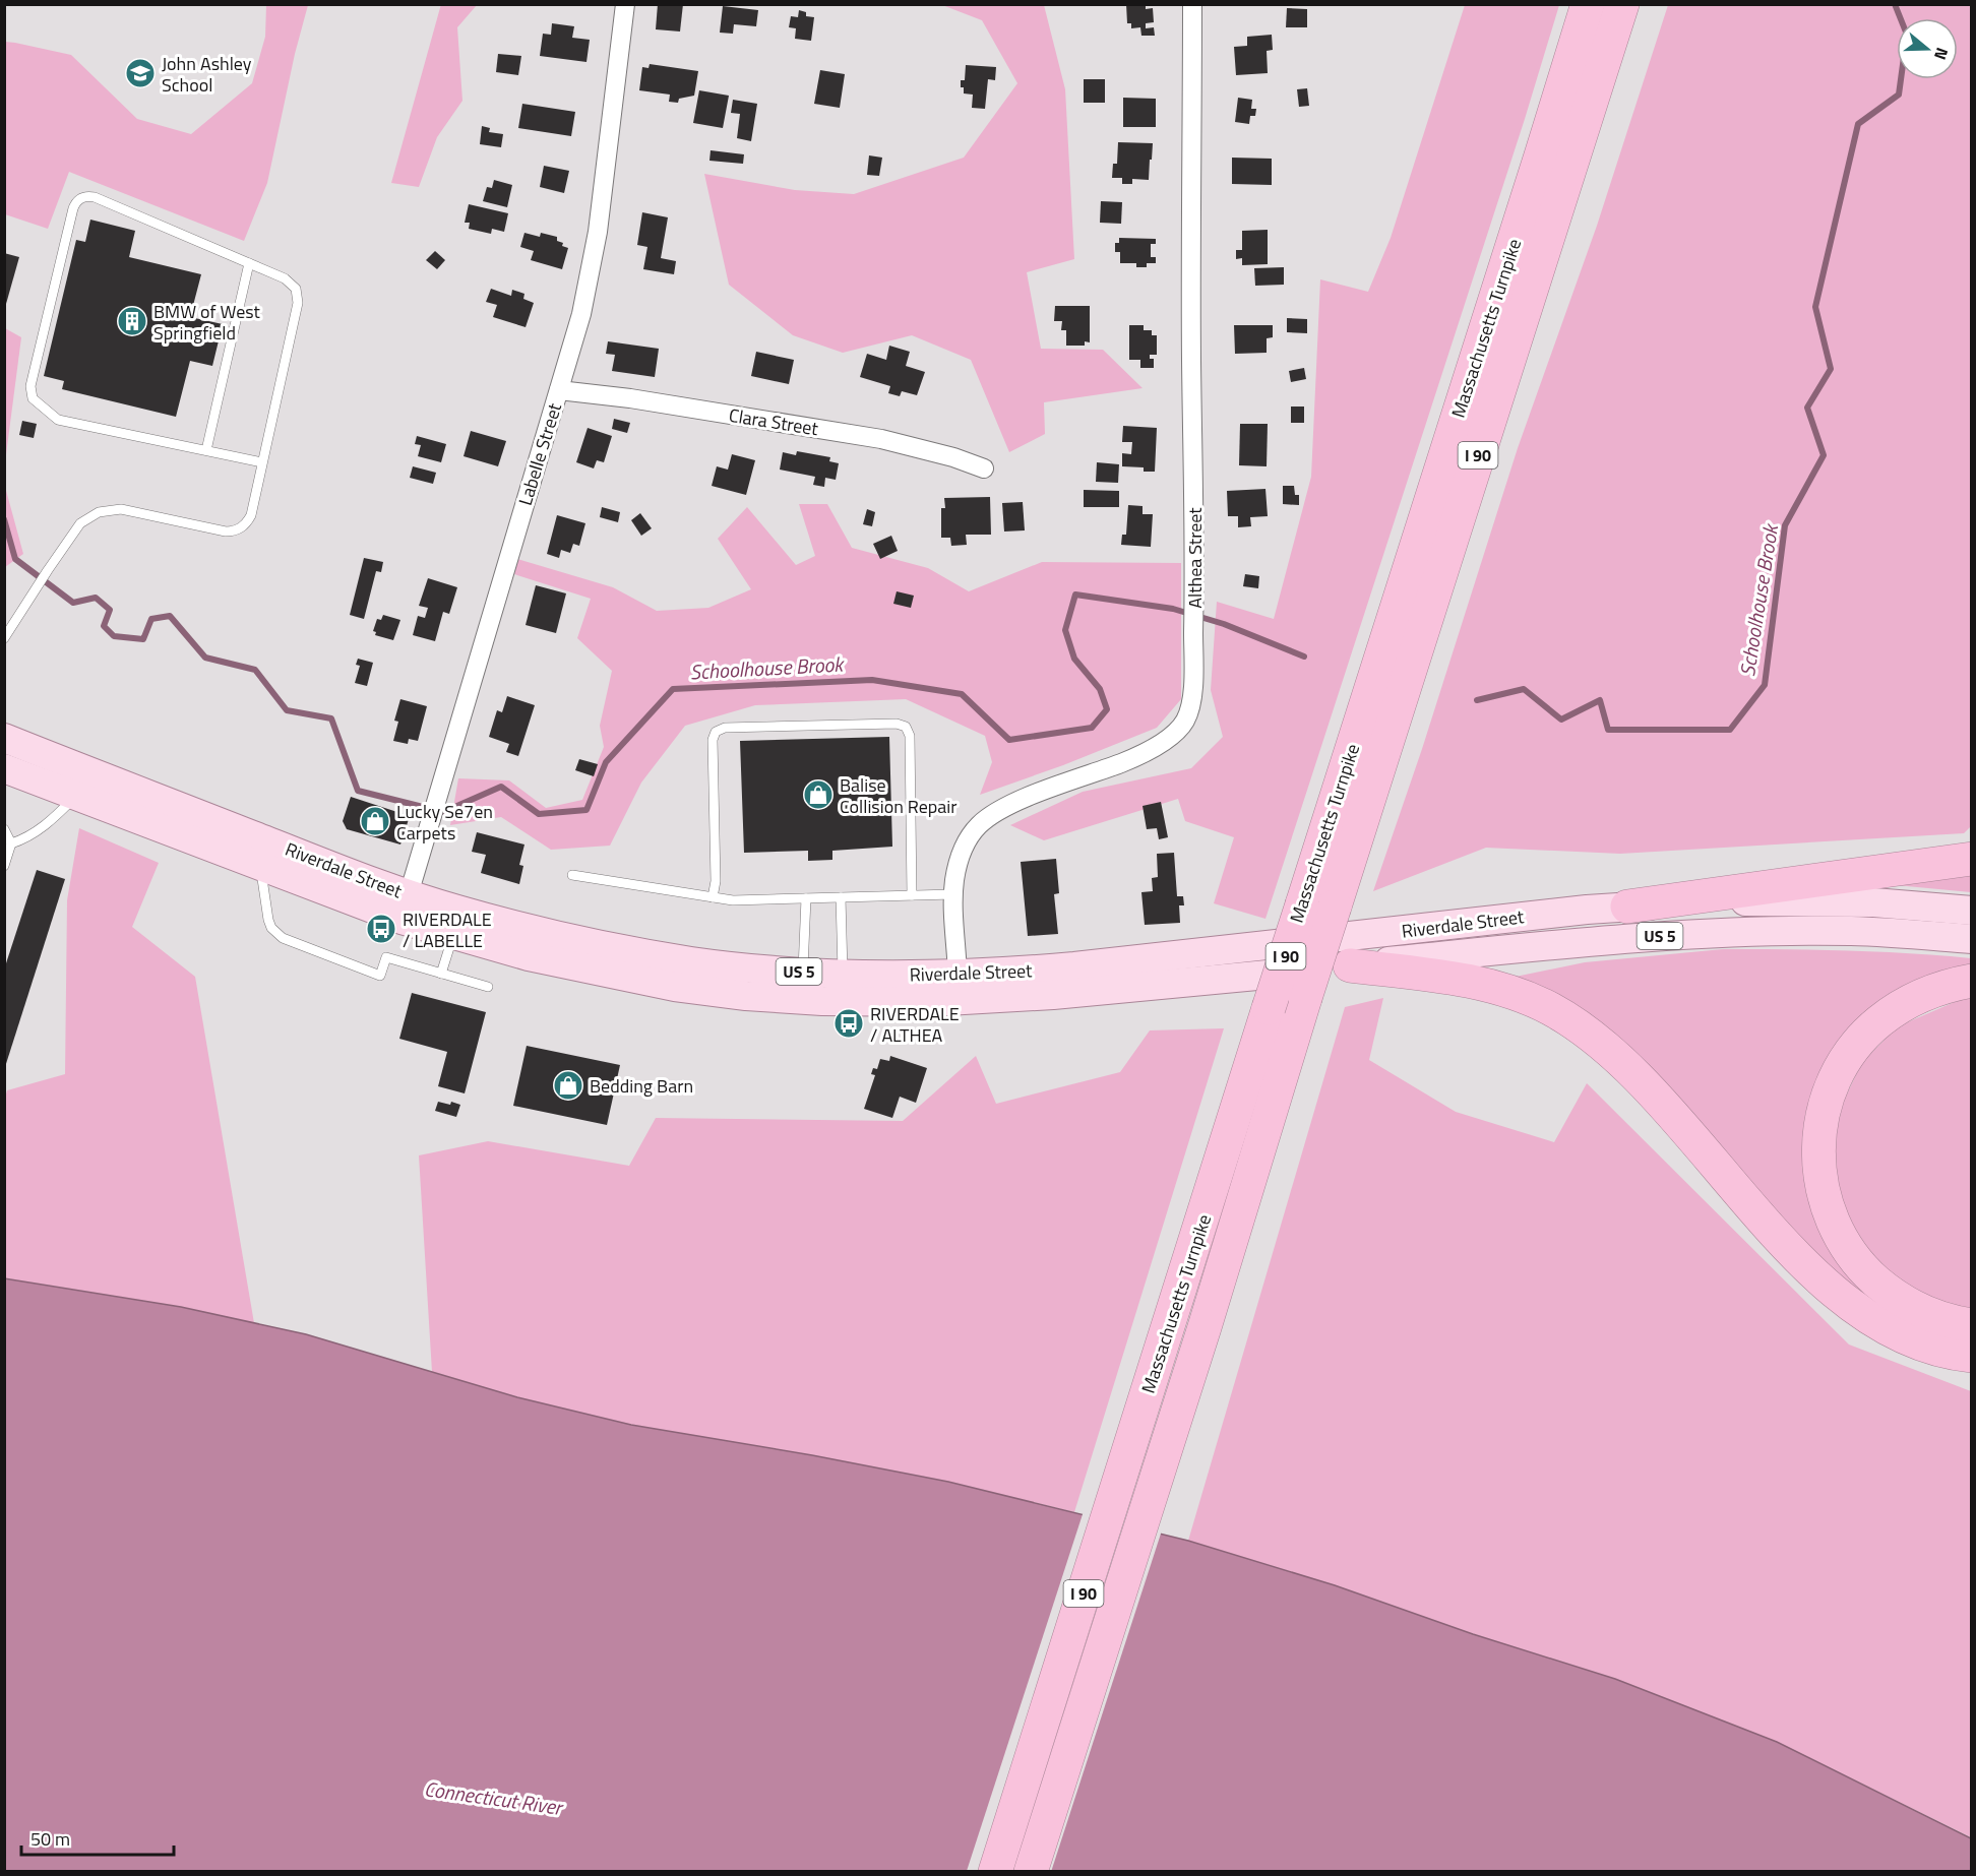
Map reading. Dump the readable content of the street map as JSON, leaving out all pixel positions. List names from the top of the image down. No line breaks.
{"streets":{"highway":["Massachusetts Turnpike","I 90"],"main road":["Riverdale Street","US 5"],"street":["Clara Street","Labelle Street","Althea Street"]},"crossings":[["Clara Street","Labelle Street"],["Labelle Street","Riverdale Street"],["Althea Street","Riverdale Street"]],"water":["Schoolhouse Brook","Connecticut River"],"places":{"school or university":["John Ashley School"],"building":["BMW of West Springfield"],"shop":["Balise Collision Repair","Lucky Se7en Carpets","Bedding Barn"],"bus stop":["RIVERDALE / LABELLE","RIVERDALE / ALTHEA"]},"scale_bar":"50 m","north":"right"}
